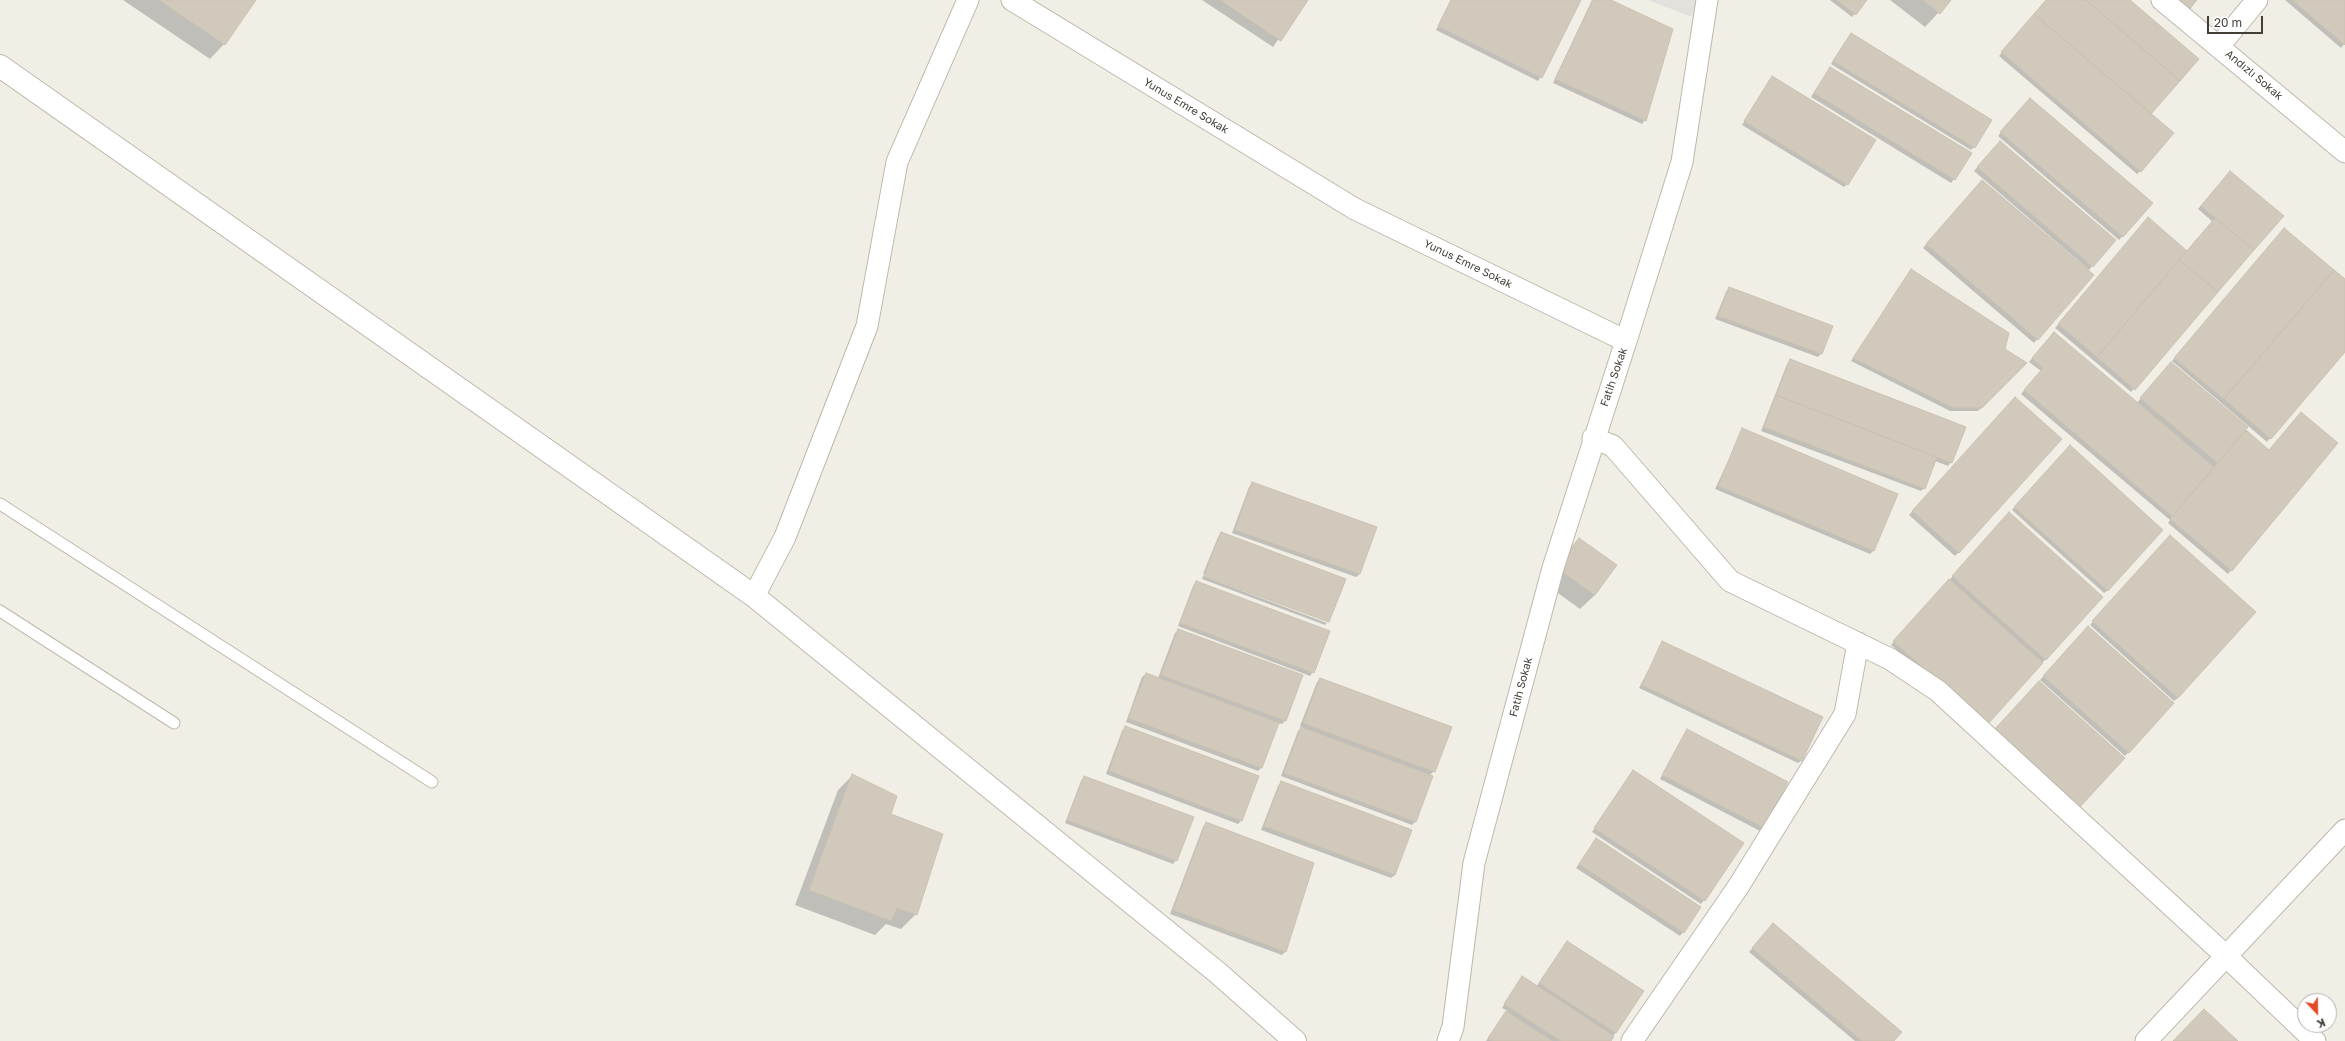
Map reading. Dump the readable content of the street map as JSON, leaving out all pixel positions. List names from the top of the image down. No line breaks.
{"streets":{"street":["Andızlı Sokak","Yunus Emre Sokak","Fatih Sokak"]},"crossings":[["Yunus Emre Sokak","Fatih Sokak"]],"scale_bar":"20 m","north":"bottom"}
